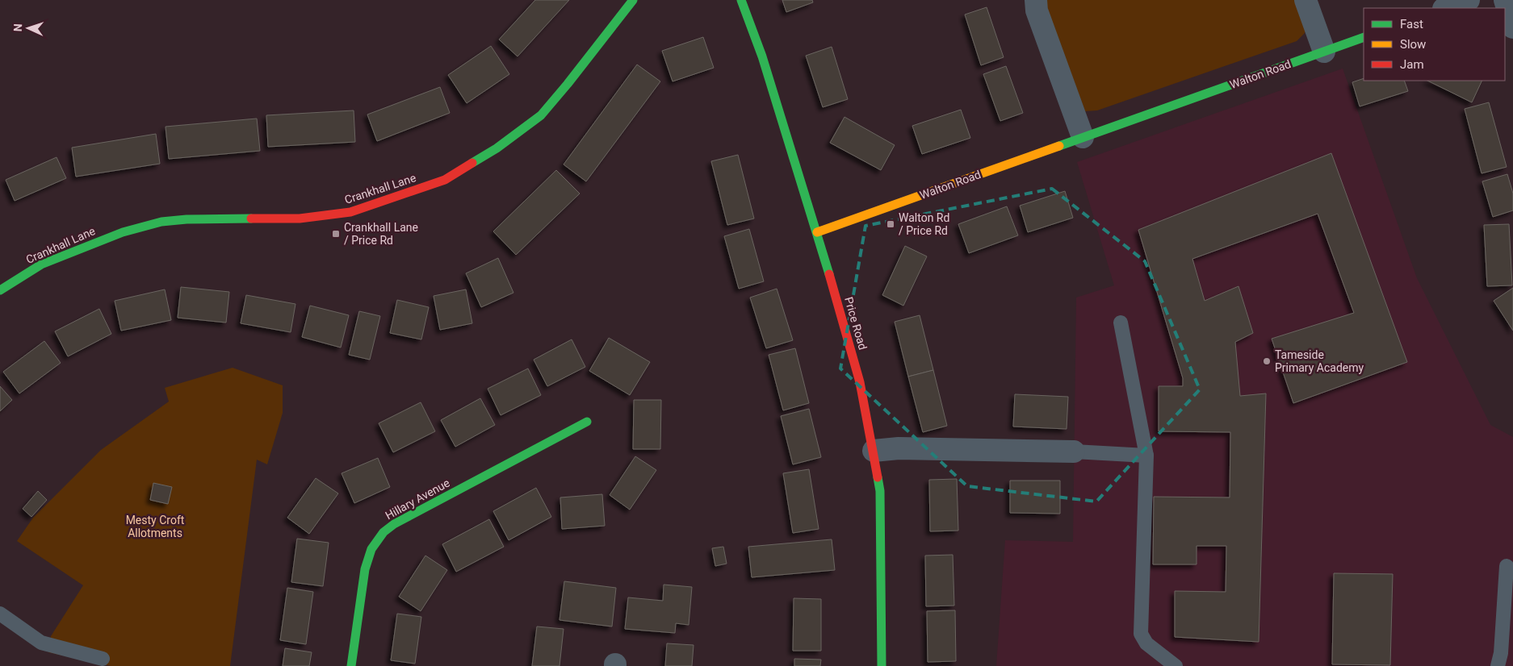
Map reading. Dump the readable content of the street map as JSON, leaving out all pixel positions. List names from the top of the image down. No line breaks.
{"streets":{"street":["Walton Road","Crankhall Lane","Price Road","Hillary Avenue"]},"crossings":[["Walton Road","Price Road"]],"parks":["Mesty Croft Allotments"],"places":{"transit":["Walton Rd / Price Rd","Crankhall Lane / Price Rd"],"other":["Tameside Primary Academy"]},"legend":["Fast","Slow","Jam"],"north":"left"}
